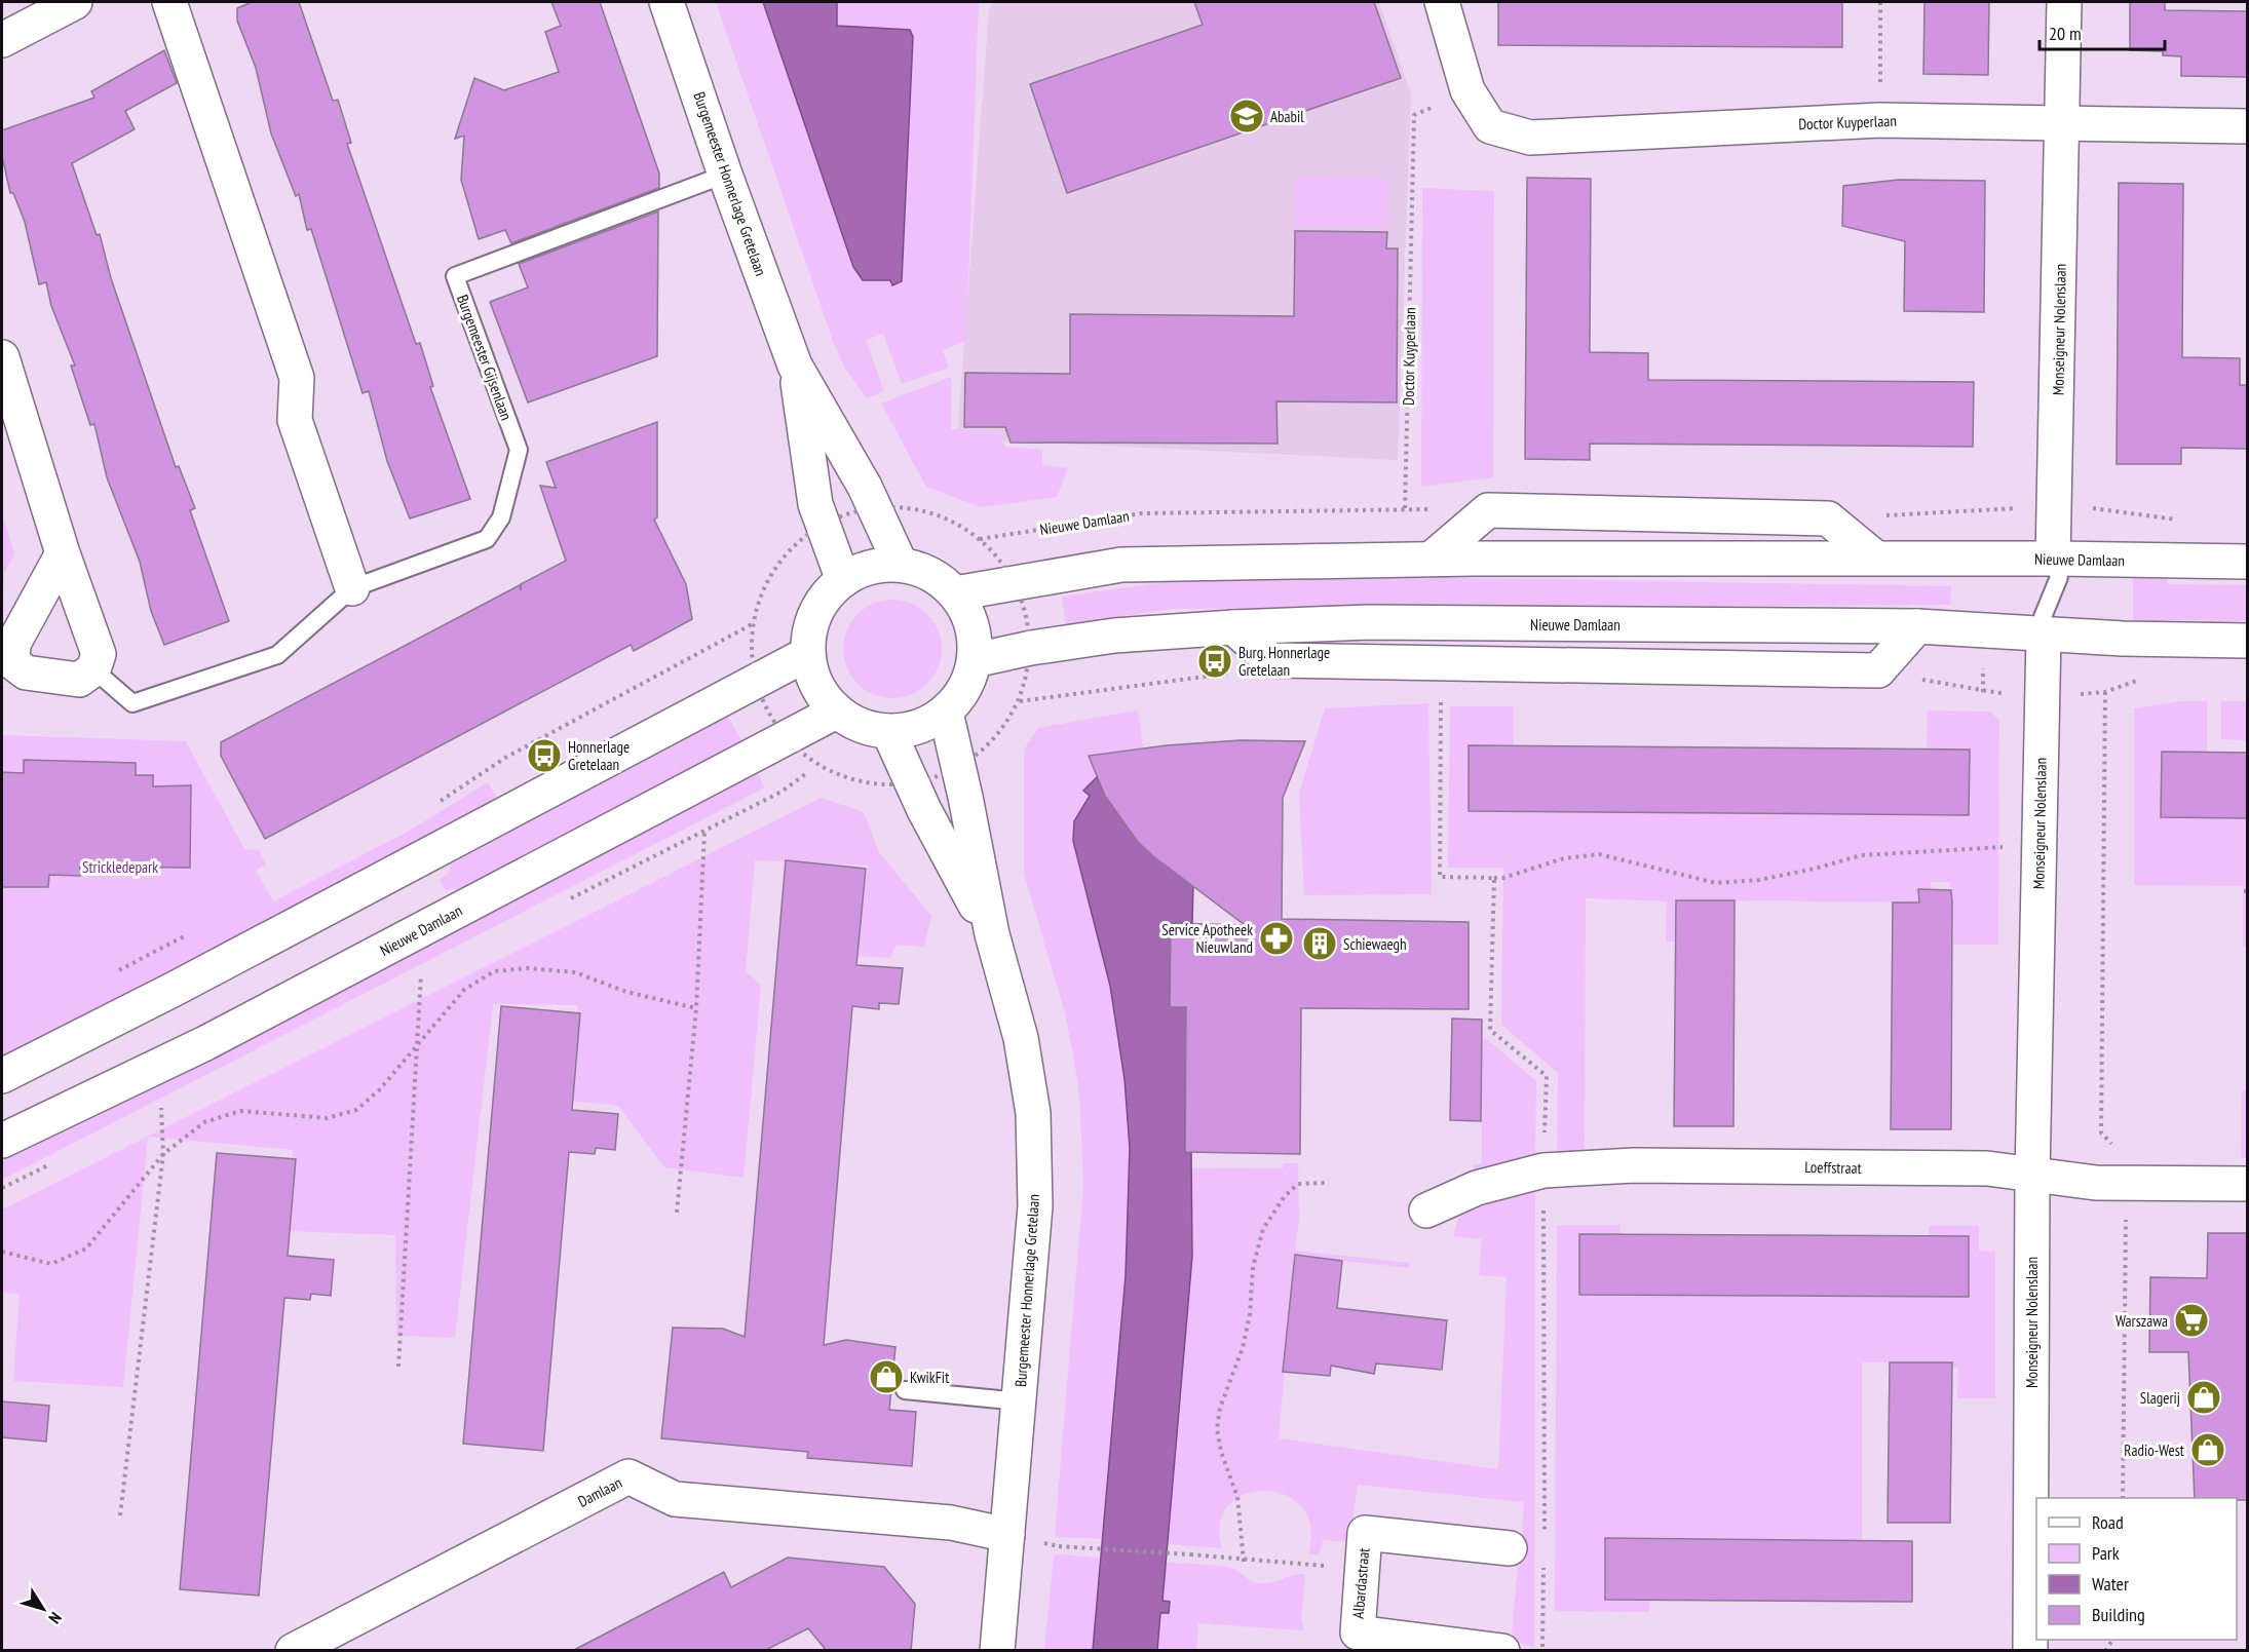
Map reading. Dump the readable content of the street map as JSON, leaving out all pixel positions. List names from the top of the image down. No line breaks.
{"streets":{"street":["Doctor Kuyperlaan","Burgemeester Honnerlage Gretelaan","Monseigneur Nolenslaan","Nieuwe Damlaan","Loeffstraat","Damlaan","Albardastraat"],"lane":["Burgemeester Gijsenlaan"]},"crossings":[["Doctor Kuyperlaan","Monseigneur Nolenslaan"],["Doctor Kuyperlaan","Nieuwe Damlaan"],["Burgemeester Honnerlage Gretelaan","Burgemeester Gijsenlaan"],["Burgemeester Honnerlage Gretelaan","Nieuwe Damlaan"],["Burgemeester Honnerlage Gretelaan","Damlaan"],["Monseigneur Nolenslaan","Nieuwe Damlaan"],["Monseigneur Nolenslaan","Loeffstraat"]],"parks":["Strickledepark"],"places":{"school or university":["Ababil"],"bus stop":["Burg. Honnerlage Gretelaan","Honnerlage Gretelaan"],"pharmacy":["Service Apotheek Nieuwland"],"building":["Schiewaegh"],"supermarket":["Warszawa"],"shop":["KwikFit","Slagerij","Radio-West"]},"legend":["Road","Park","Water","Building"],"scale_bar":"20 m","north":"bottom right"}
